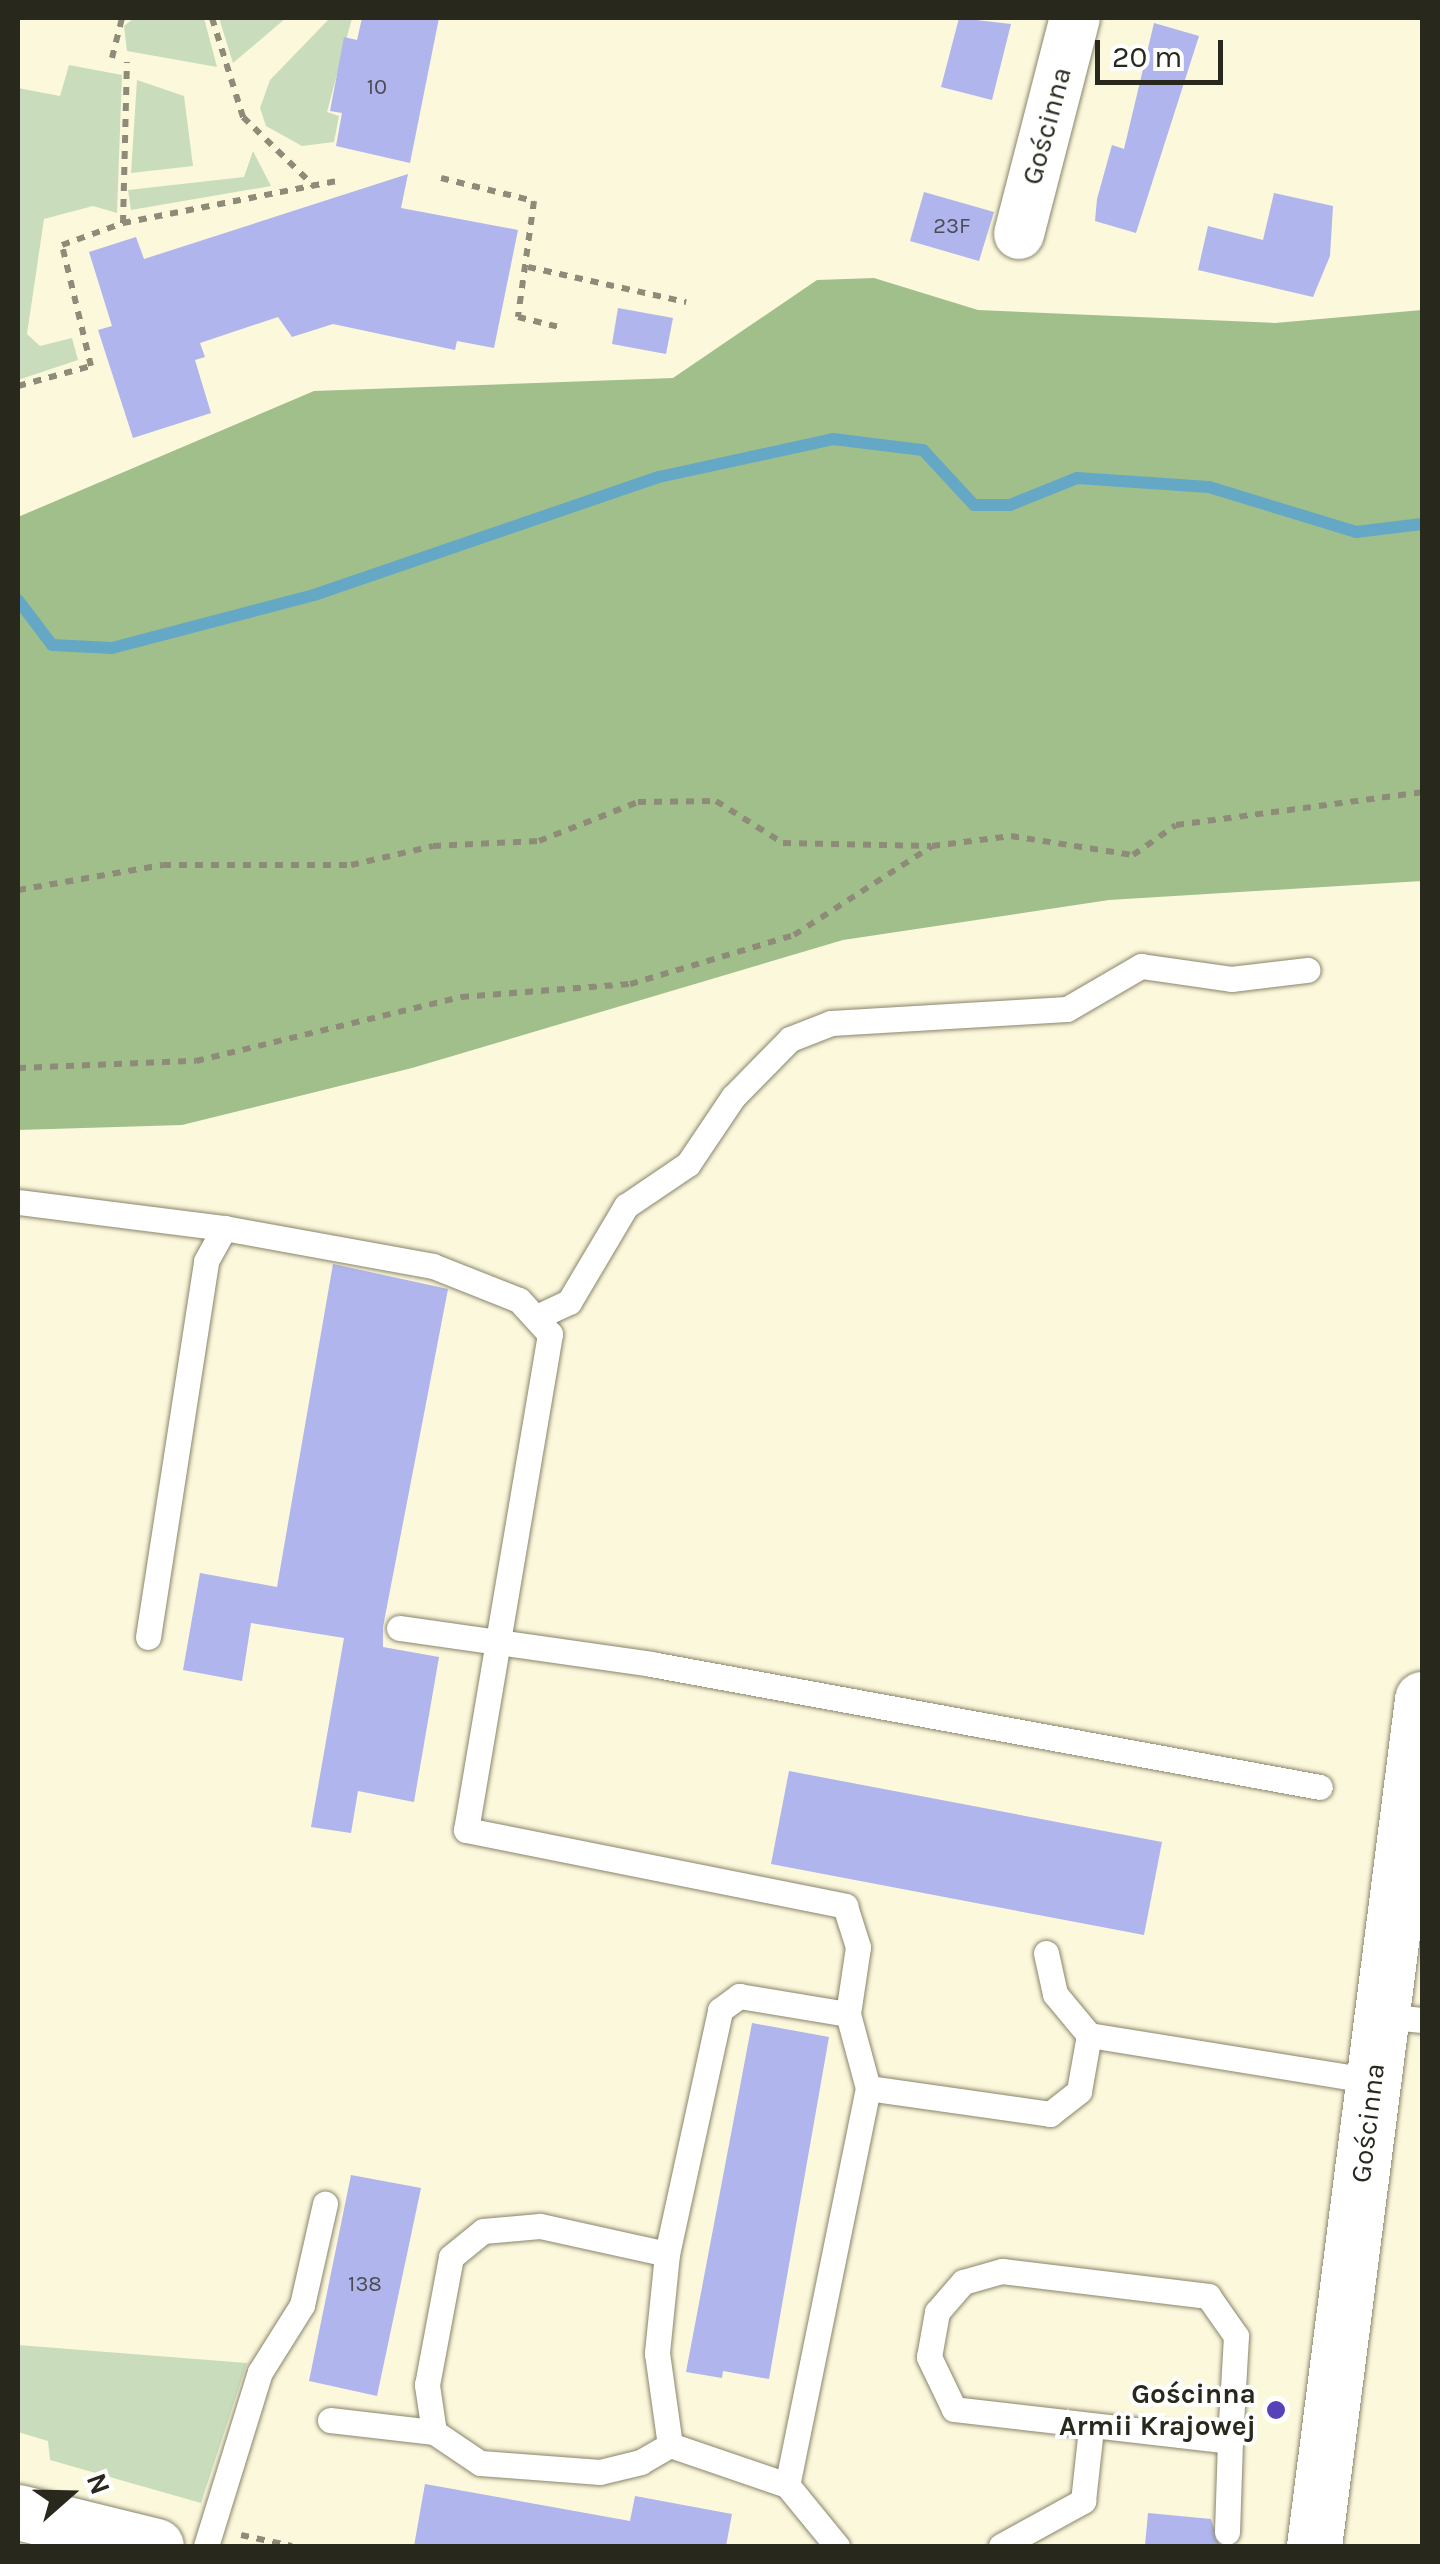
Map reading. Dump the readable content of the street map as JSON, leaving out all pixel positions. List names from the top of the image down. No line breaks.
{"streets":{"street":["Gościnna"]},"places":["Gościnna Armii Krajowej"],"house_numbers":["10","23F","138"],"scale_bar":"20 m","north":"right"}
